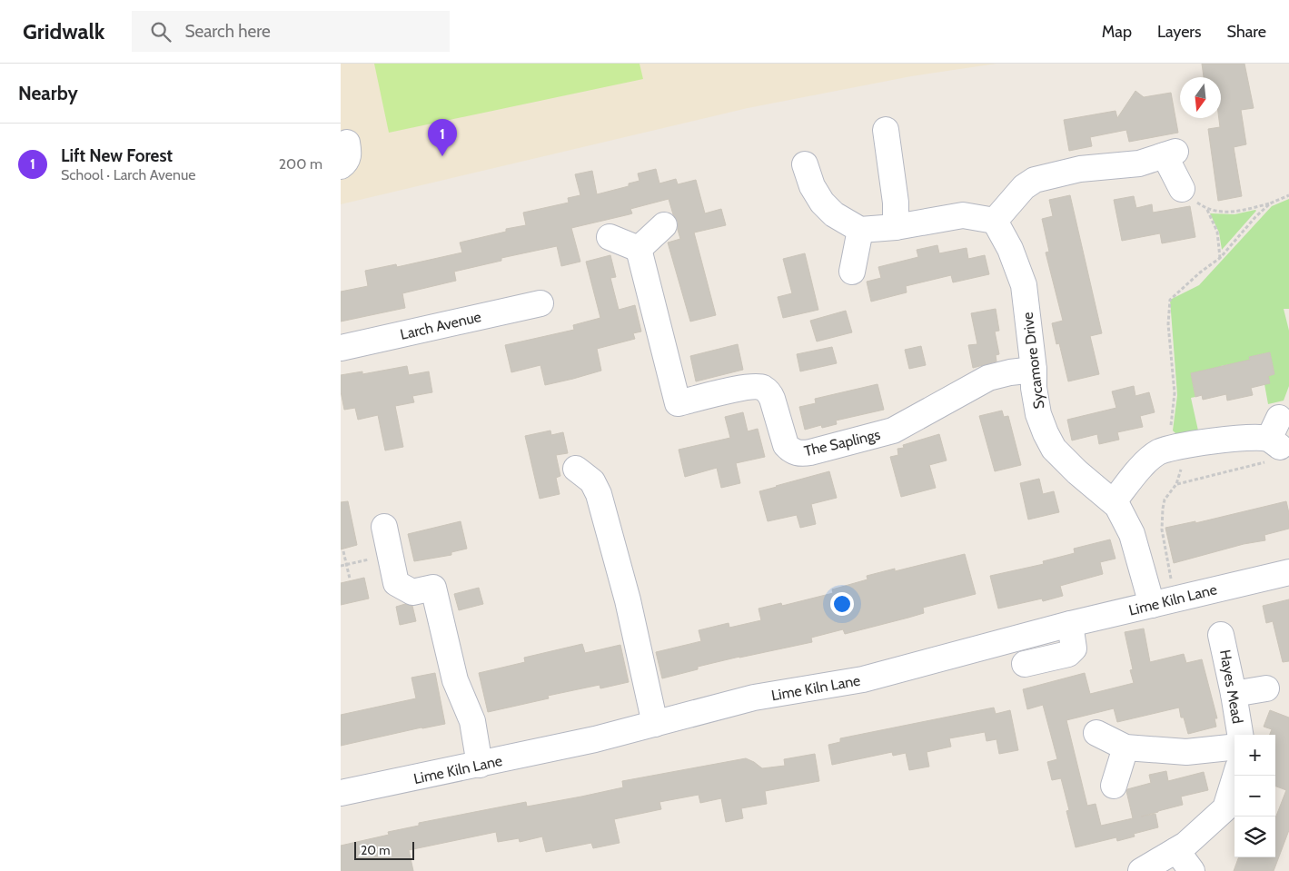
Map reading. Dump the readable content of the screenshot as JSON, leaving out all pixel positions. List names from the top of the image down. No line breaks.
{"streets":{"street":["Larch Avenue","Sycamore Drive","The Saplings","Lime Kiln Lane","Hayes Mead"]},"crossings":[["Sycamore Drive","The Saplings"],["Sycamore Drive","Lime Kiln Lane"]],"scale_bar":"20 m","north":"bottom","page":{"header":"Gridwalk","search":"Search here","nav":["Map","Layers","Share"],"heading":"Nearby","pins":"1","list":[{"mark":"1","name":"Lift New Forest","note":"School · Larch Avenue","value":"200 m"}],"map_buttons":["+","−"],"scale":"20 m"}}
